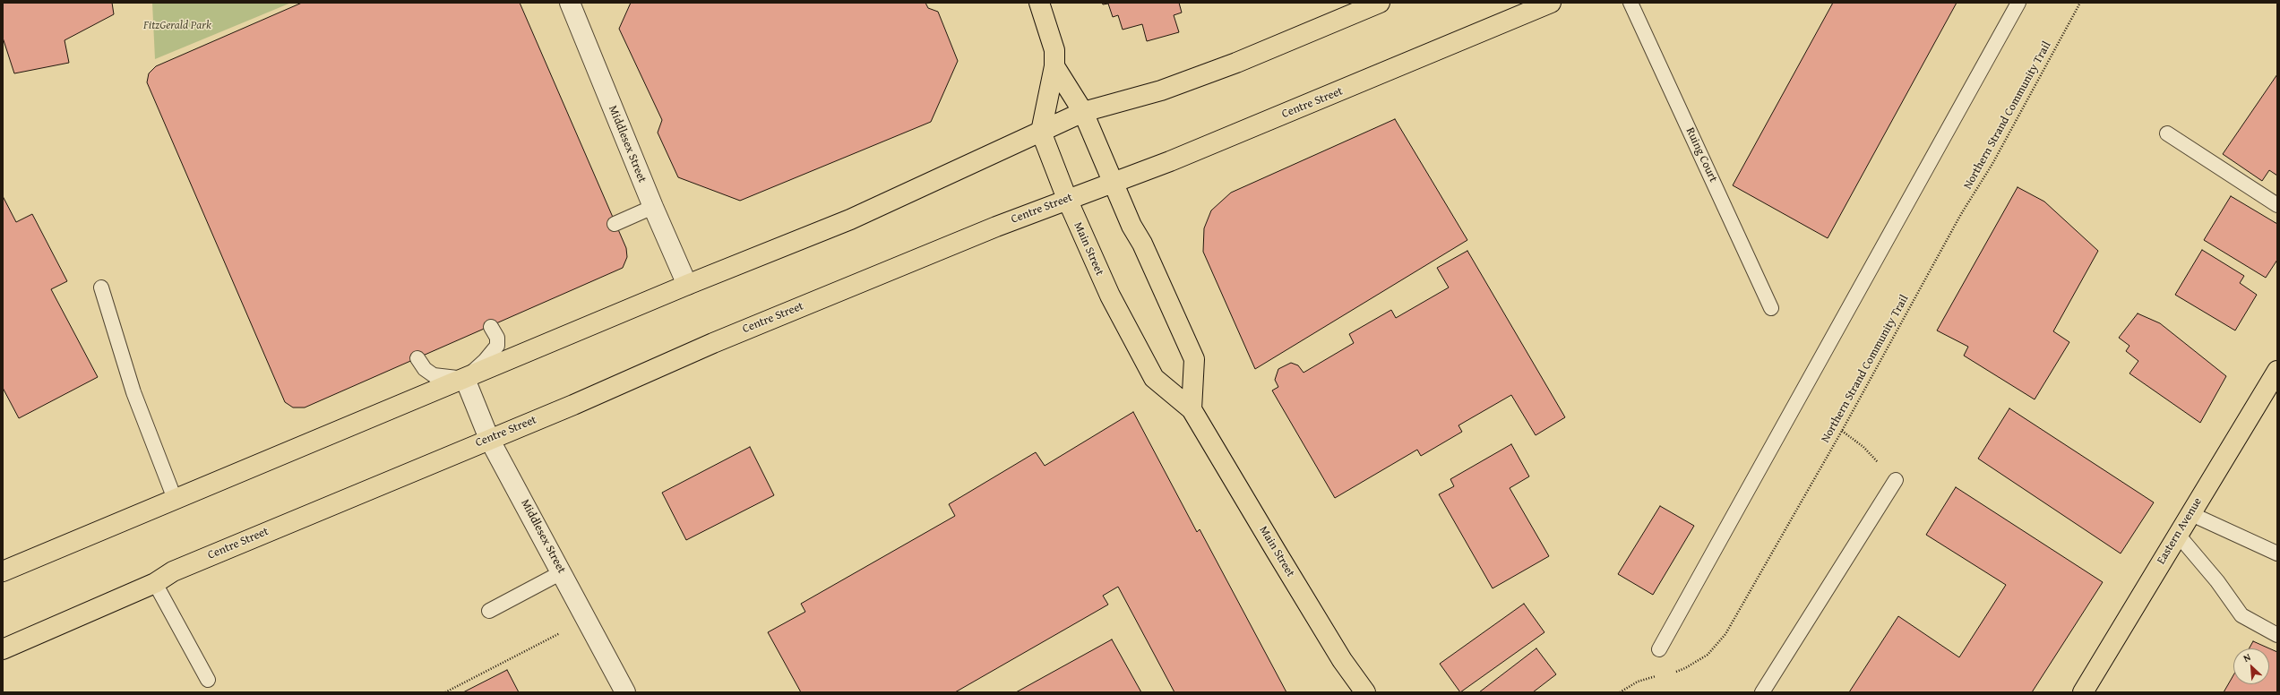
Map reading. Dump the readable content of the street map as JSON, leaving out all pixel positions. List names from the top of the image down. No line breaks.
{"streets":{"main road":["Centre Street","Main Street","Eastern Avenue"],"street":["Middlesex Street"],"lane":["Ruing Court"],"path":["Northern Strand Community Trail"]},"crossings":[["Centre Street","Middlesex Street"],["Centre Street","Main Street"]],"parks":["FitzGerald Park"],"north":"top left"}
